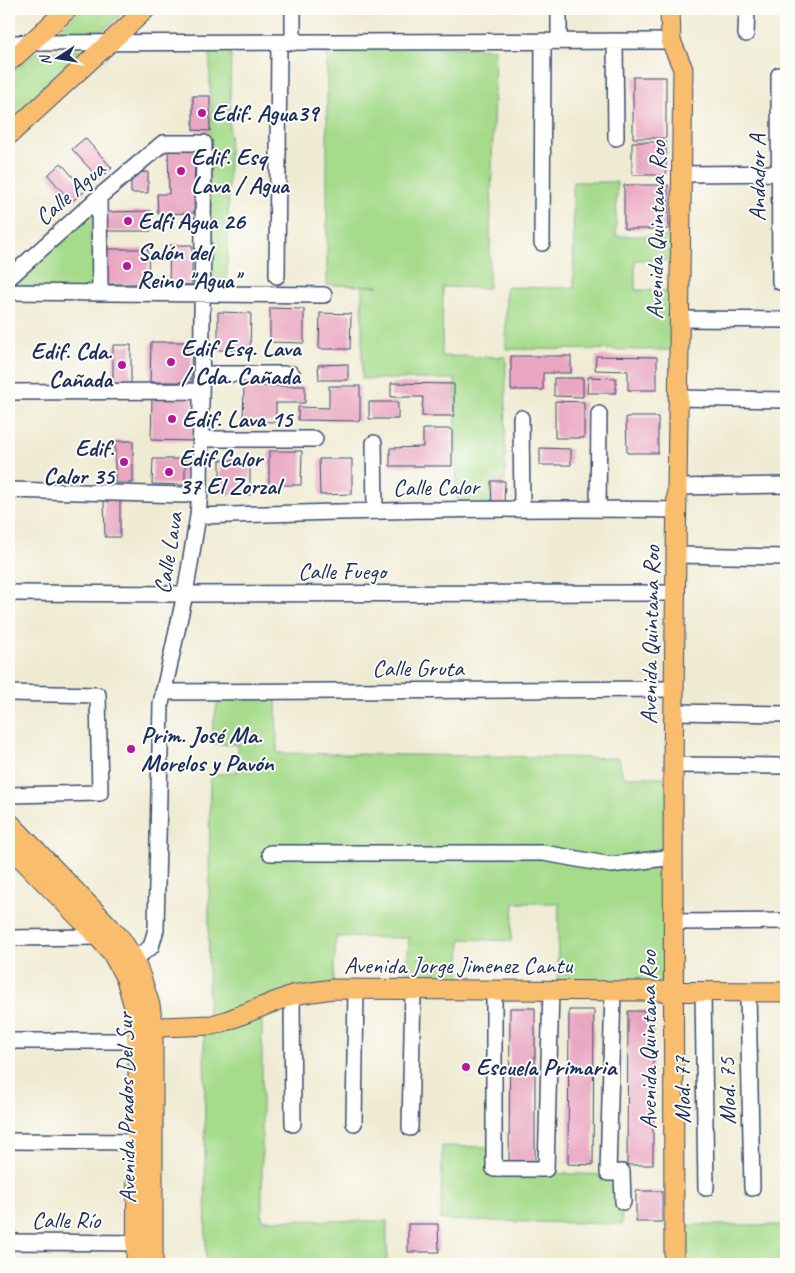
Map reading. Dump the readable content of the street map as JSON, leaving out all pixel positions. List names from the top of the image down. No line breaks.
{"streets":{"main road":["Avenida Quintana Roo","Avenida Jorge Jimenez Cantu","Avenida Prados Del Sur"],"street":["Andador A","Calle Agua","Calle Calor","Calle Lava","Calle Fuego","Calle Gruta","Mod. 77","Mod. 75","Calle Río"]},"crossings":[["Calle Agua","Calle Lava"],["Avenida Quintana Roo","Calle Calor"],["Avenida Quintana Roo","Calle Fuego"],["Avenida Quintana Roo","Calle Gruta"],["Avenida Quintana Roo","Avenida Jorge Jimenez Cantu"],["Calle Calor","Calle Lava"],["Calle Lava","Calle Fuego"],["Calle Lava","Calle Gruta"],["Calle Lava","Avenida Prados Del Sur"],["Avenida Jorge Jimenez Cantu","Mod. 77"],["Avenida Jorge Jimenez Cantu","Mod. 75"],["Avenida Jorge Jimenez Cantu","Avenida Prados Del Sur"],["Avenida Prados Del Sur","Calle Río"]],"places":["Edif. Agua39","Edif. Esq Lava / Agua","Edfi Agua 26","Salón del Reino \"Agua\"","Edif Esq. Lava / Cda. Cañada","Edif. Cda. Cañada","Edif. Lava 15","Edif. Calor 35","Edif Calor 37 El Zorzal","Prim. José Ma. Morelos y Pavón","Escuela Primaria"],"north":"left"}
